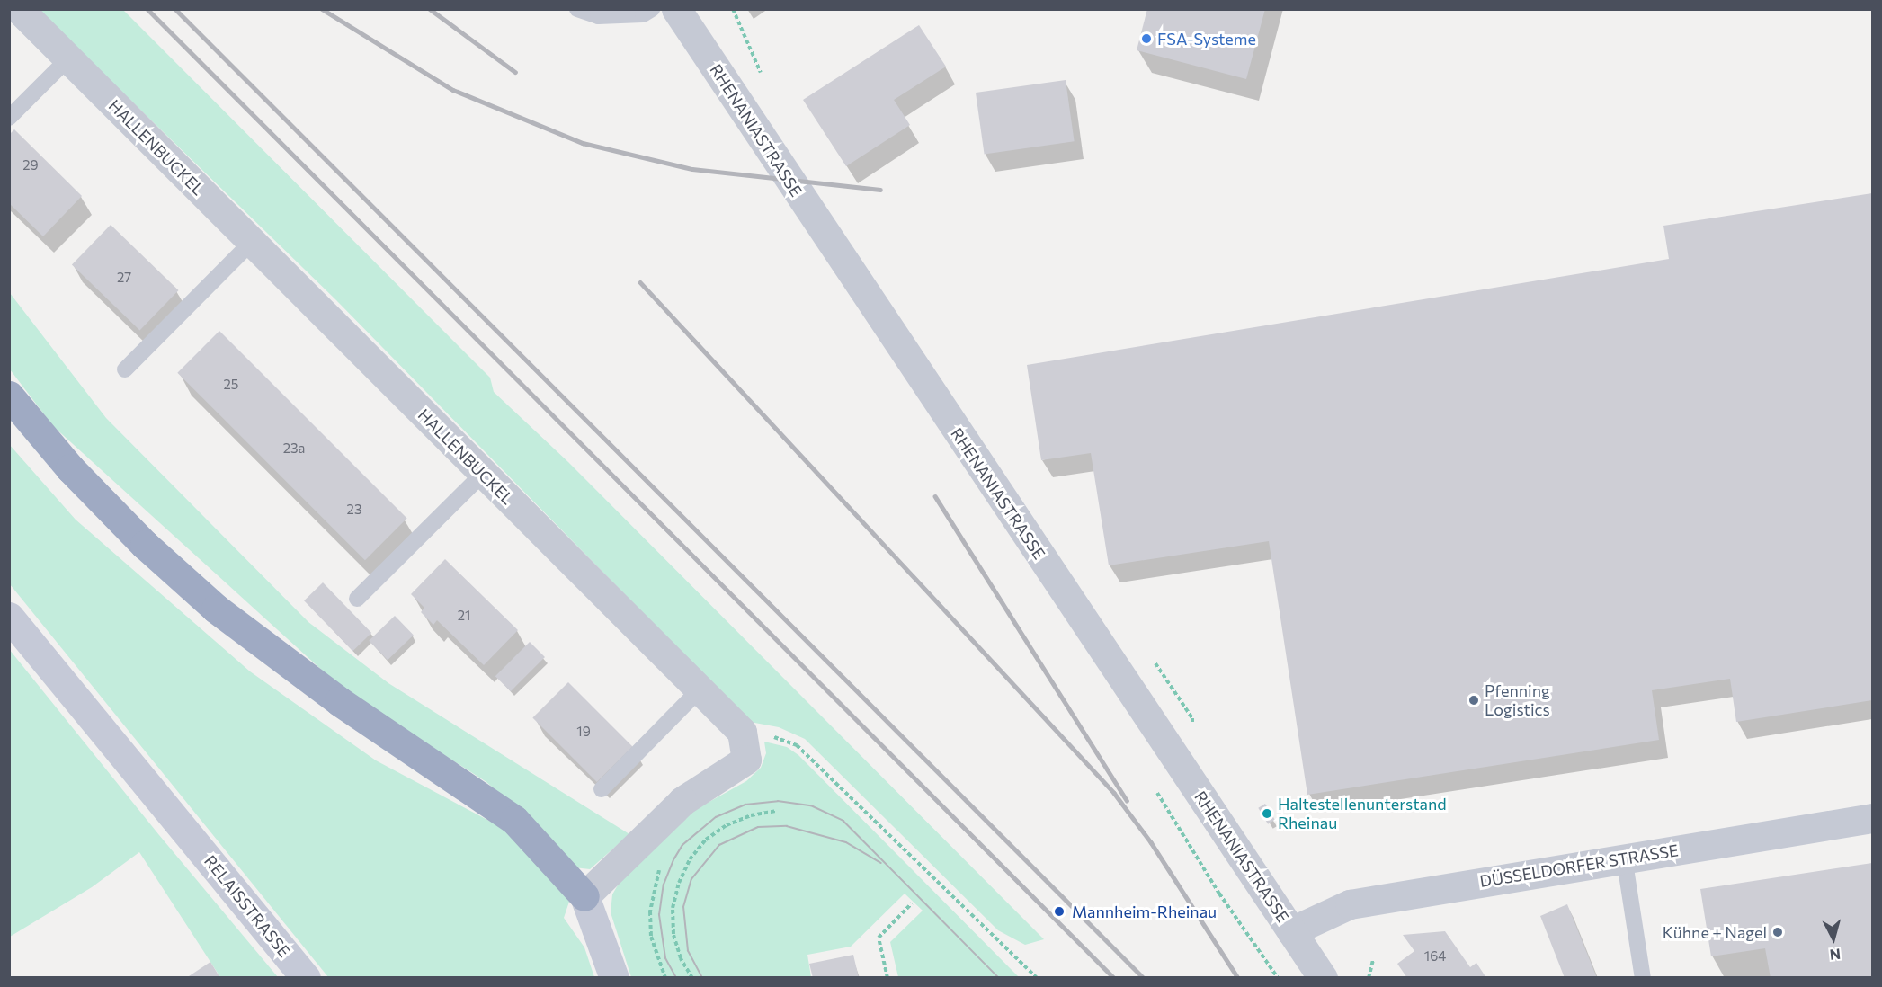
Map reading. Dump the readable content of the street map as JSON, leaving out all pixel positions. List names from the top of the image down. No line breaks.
{"streets":{"main road":["RELAISSTRASSE"],"street":["RHENANIASTRASSE","HALLENBUCKEL","DÜSSELDORFER STRASSE"]},"crossings":[["RHENANIASTRASSE","DÜSSELDORFER STRASSE"]],"places":["FSA-Systeme","Pfenning Logistics","Haltestellenunterstand Rheinau","Mannheim-Rheinau","Kühne + Nagel"],"house_numbers":["29","27","25","23a","23","21","19","164"],"north":"bottom"}
